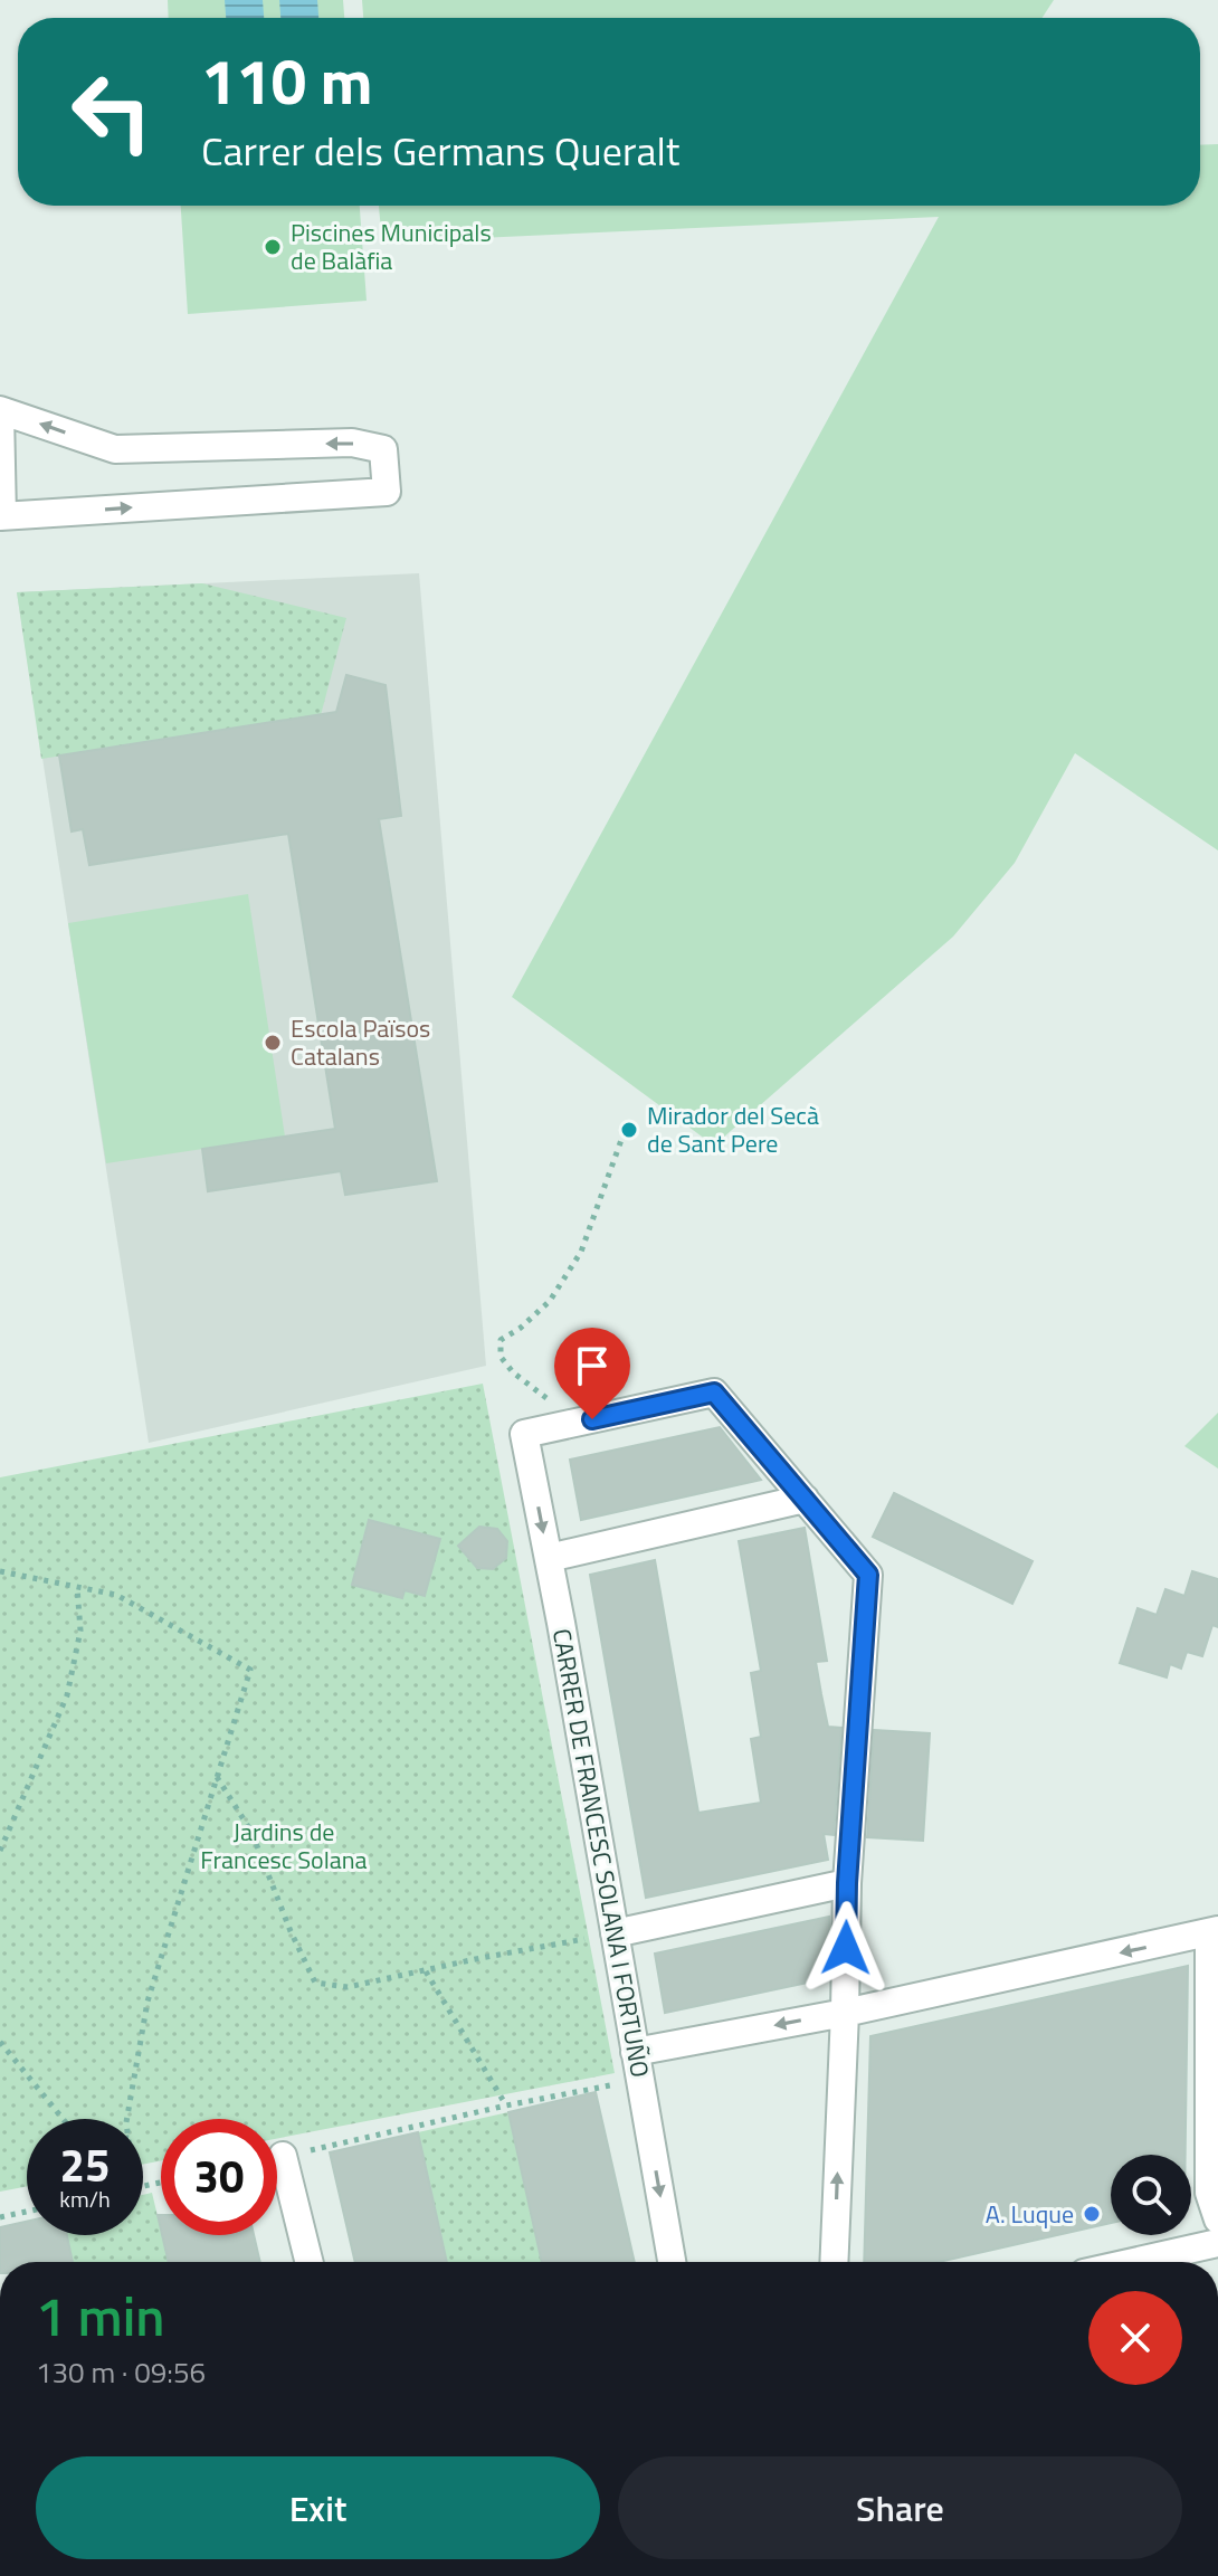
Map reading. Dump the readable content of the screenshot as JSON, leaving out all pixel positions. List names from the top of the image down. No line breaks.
{"streets":{"street":["CARRER DE FRANCESC SOLANA I FORTUÑO"]},"parks":["Jardins de Francesc Solana"],"places":["Piscines Municipals de Balàfia","Escola Països Catalans","Mirador del Secà de Sant Pere","A. Luque"],"page":{"turn":["110 m","Carrer dels Germans Queralt"],"speed":"25 km/h","limit":"30","heading":["1 min","130 m · 09:56"],"buttons":["Exit","Share"]}}
